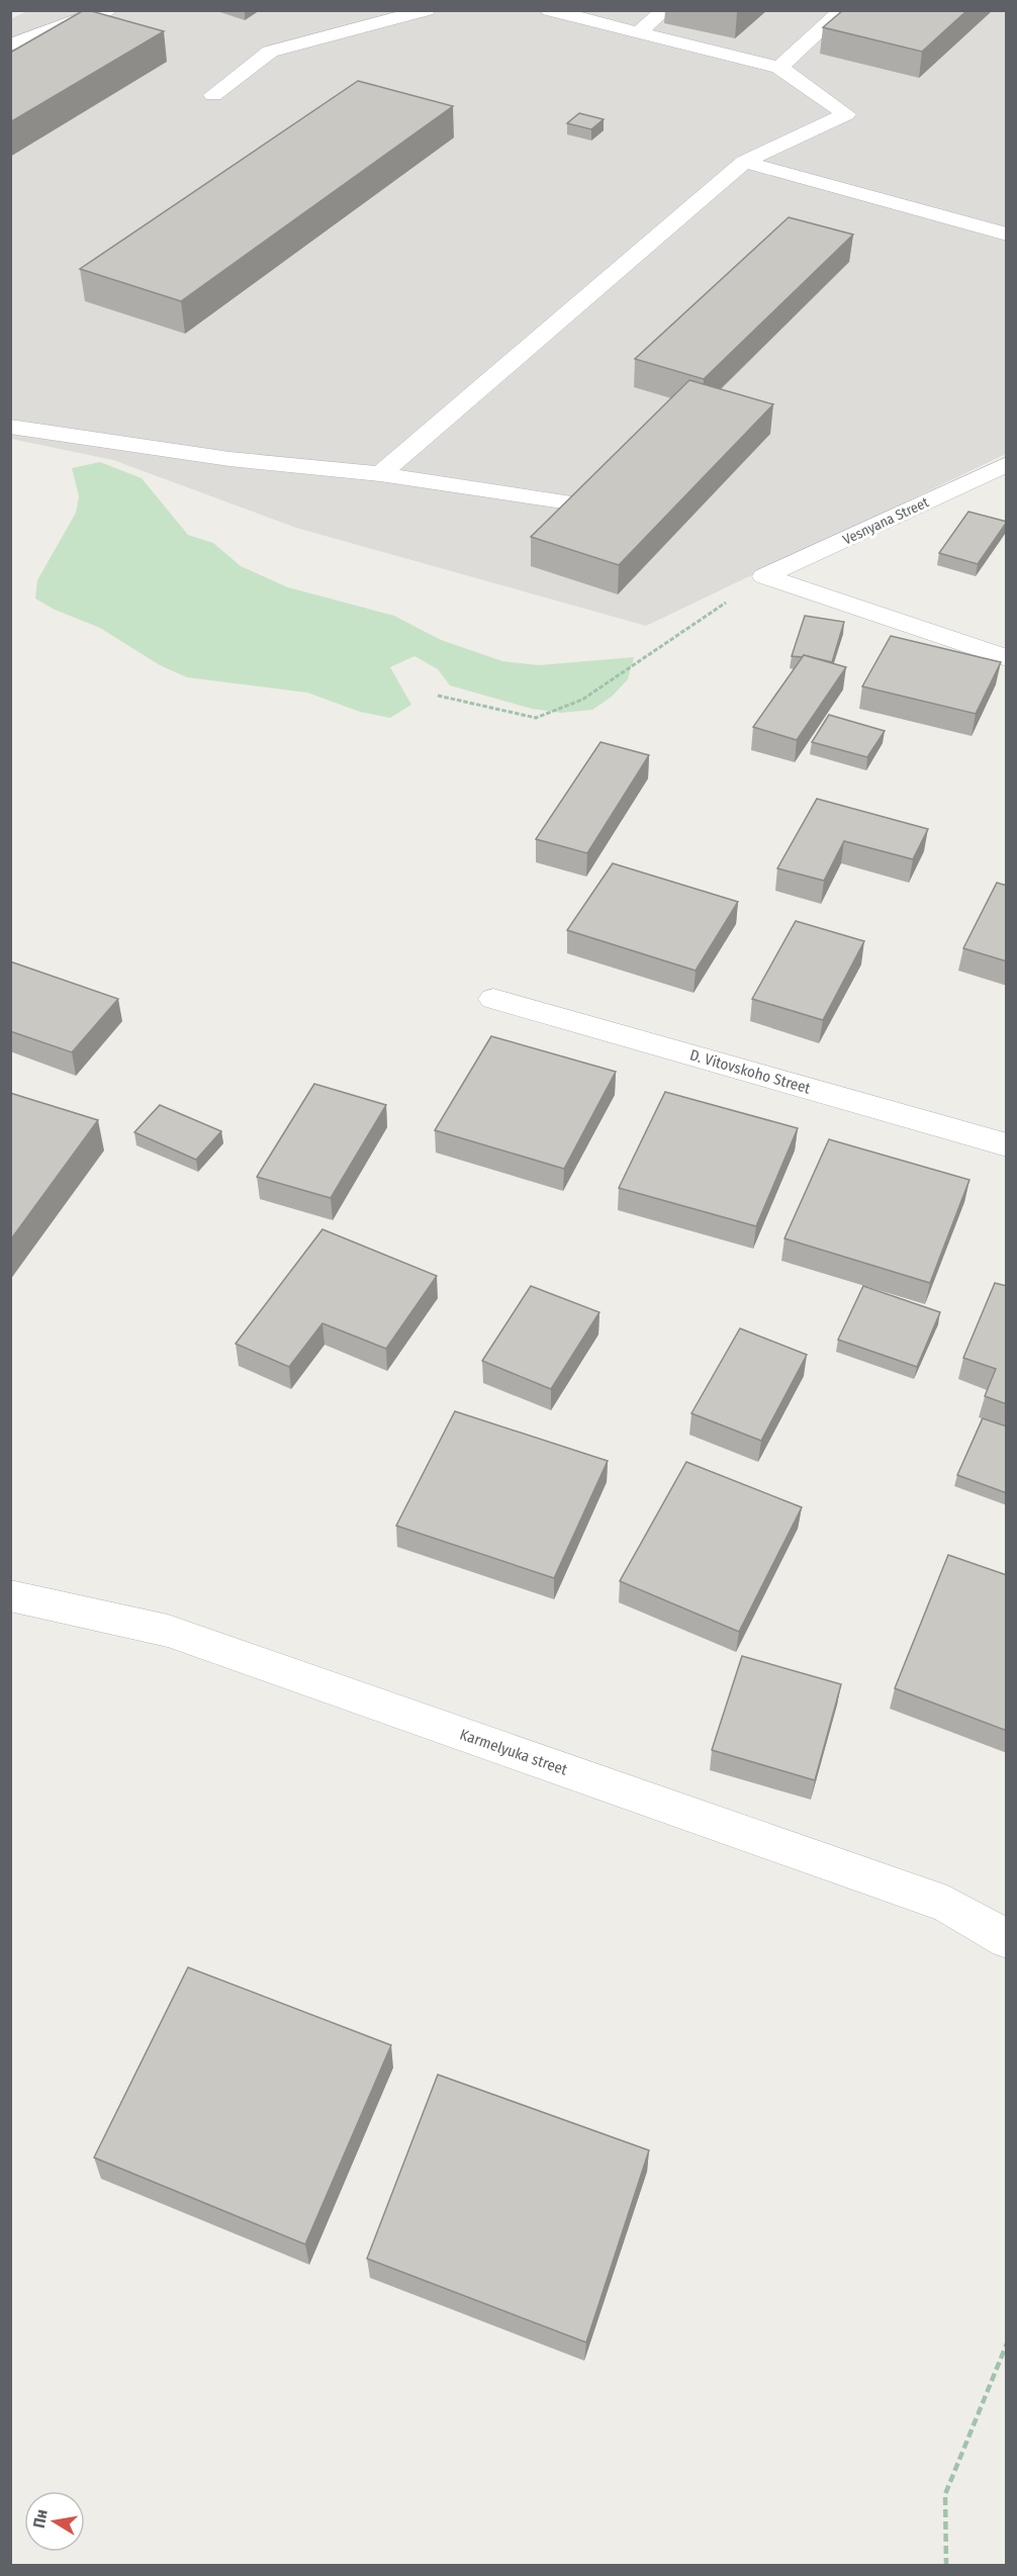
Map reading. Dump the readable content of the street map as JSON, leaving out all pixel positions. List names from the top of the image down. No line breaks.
{"streets":{"street":["Vesnyana Street","D. Vitovskoho Street","Karmelyuka street"]},"north":"left"}
